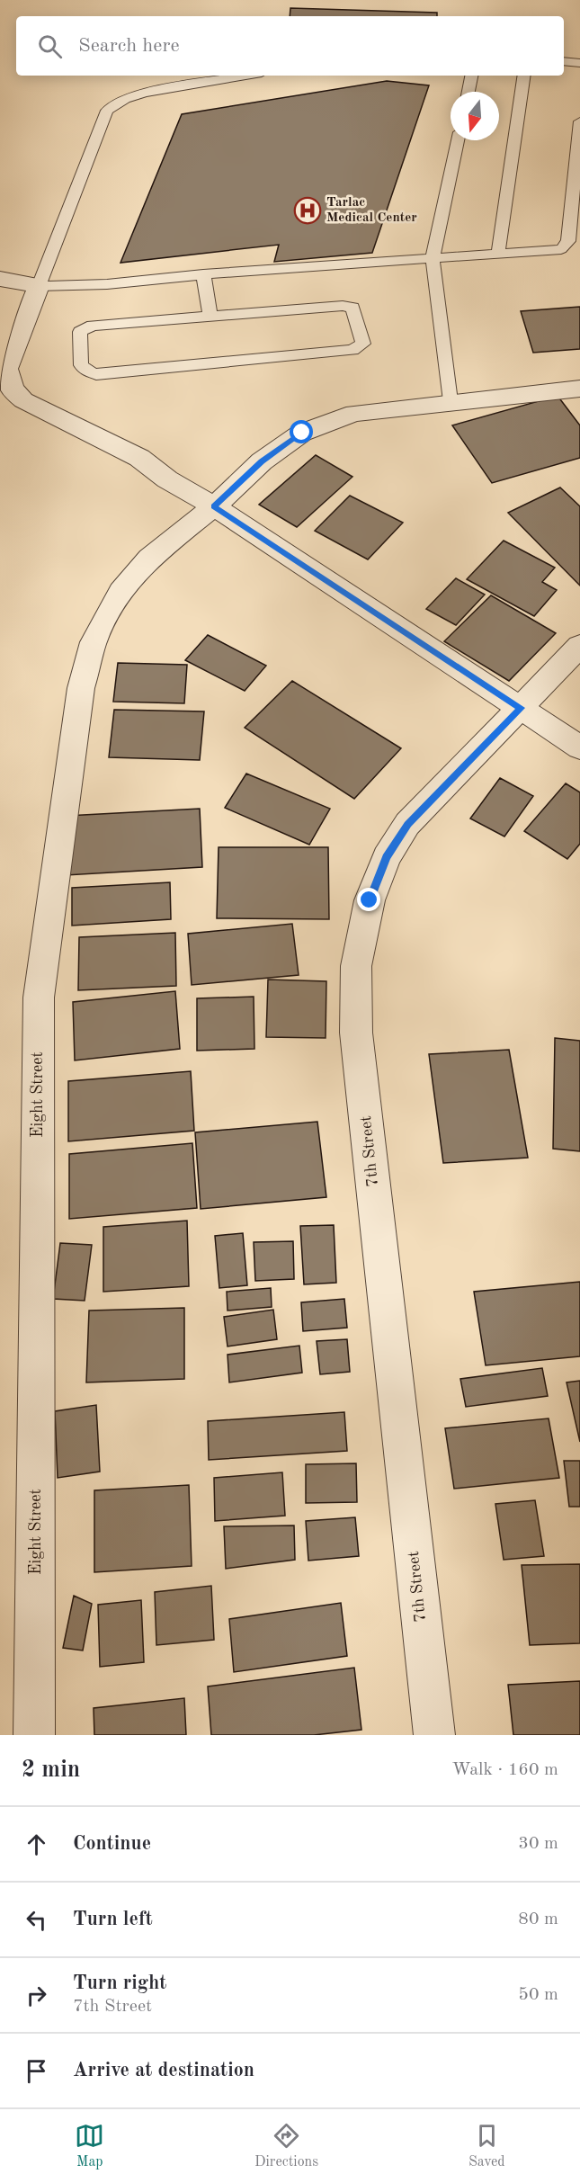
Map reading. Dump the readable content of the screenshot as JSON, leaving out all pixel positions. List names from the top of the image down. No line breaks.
{"streets":{"street":["Eight Street","7th Street"]},"places":{"hospital":["Tarlac Medical Center"]},"north":"bottom","page":{"search":"Search here","heading":["2 min","Walk · 160 m"],"list":[["Continue","30 m"],["Turn left","80 m"],["Turn right","7th Street","50 m"],"Arrive at destination"],"nav":["Map","Directions","Saved"]}}
